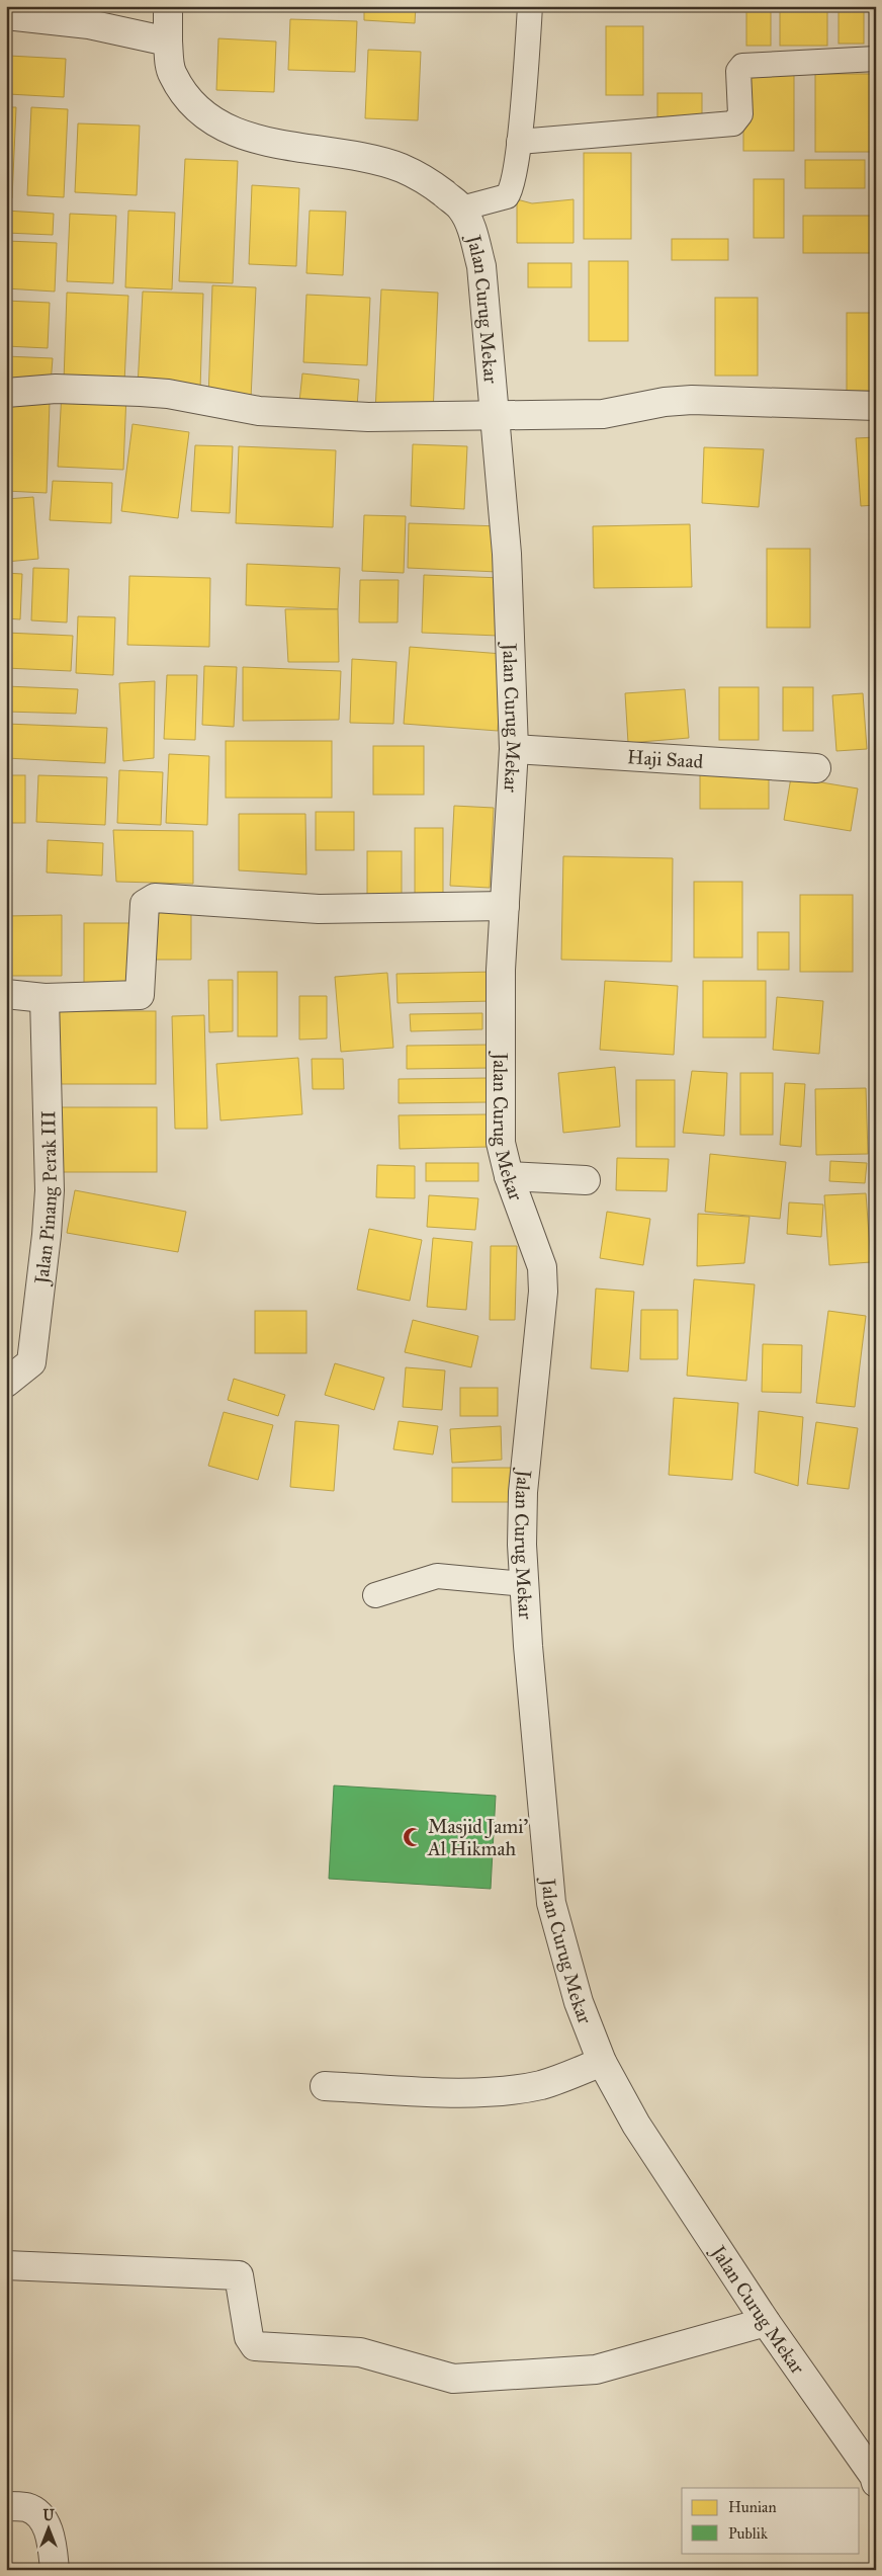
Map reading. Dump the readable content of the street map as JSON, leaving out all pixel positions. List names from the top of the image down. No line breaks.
{"streets":{"street":["Jalan Curug Mekar","Haji Saad","Jalan Pinang Perak III"]},"crossings":[["Jalan Curug Mekar","Haji Saad"]],"places":{"mosque":["Masjid Jami' Al Hikmah"]},"legend":["Hunian","Publik"],"north":"top"}
